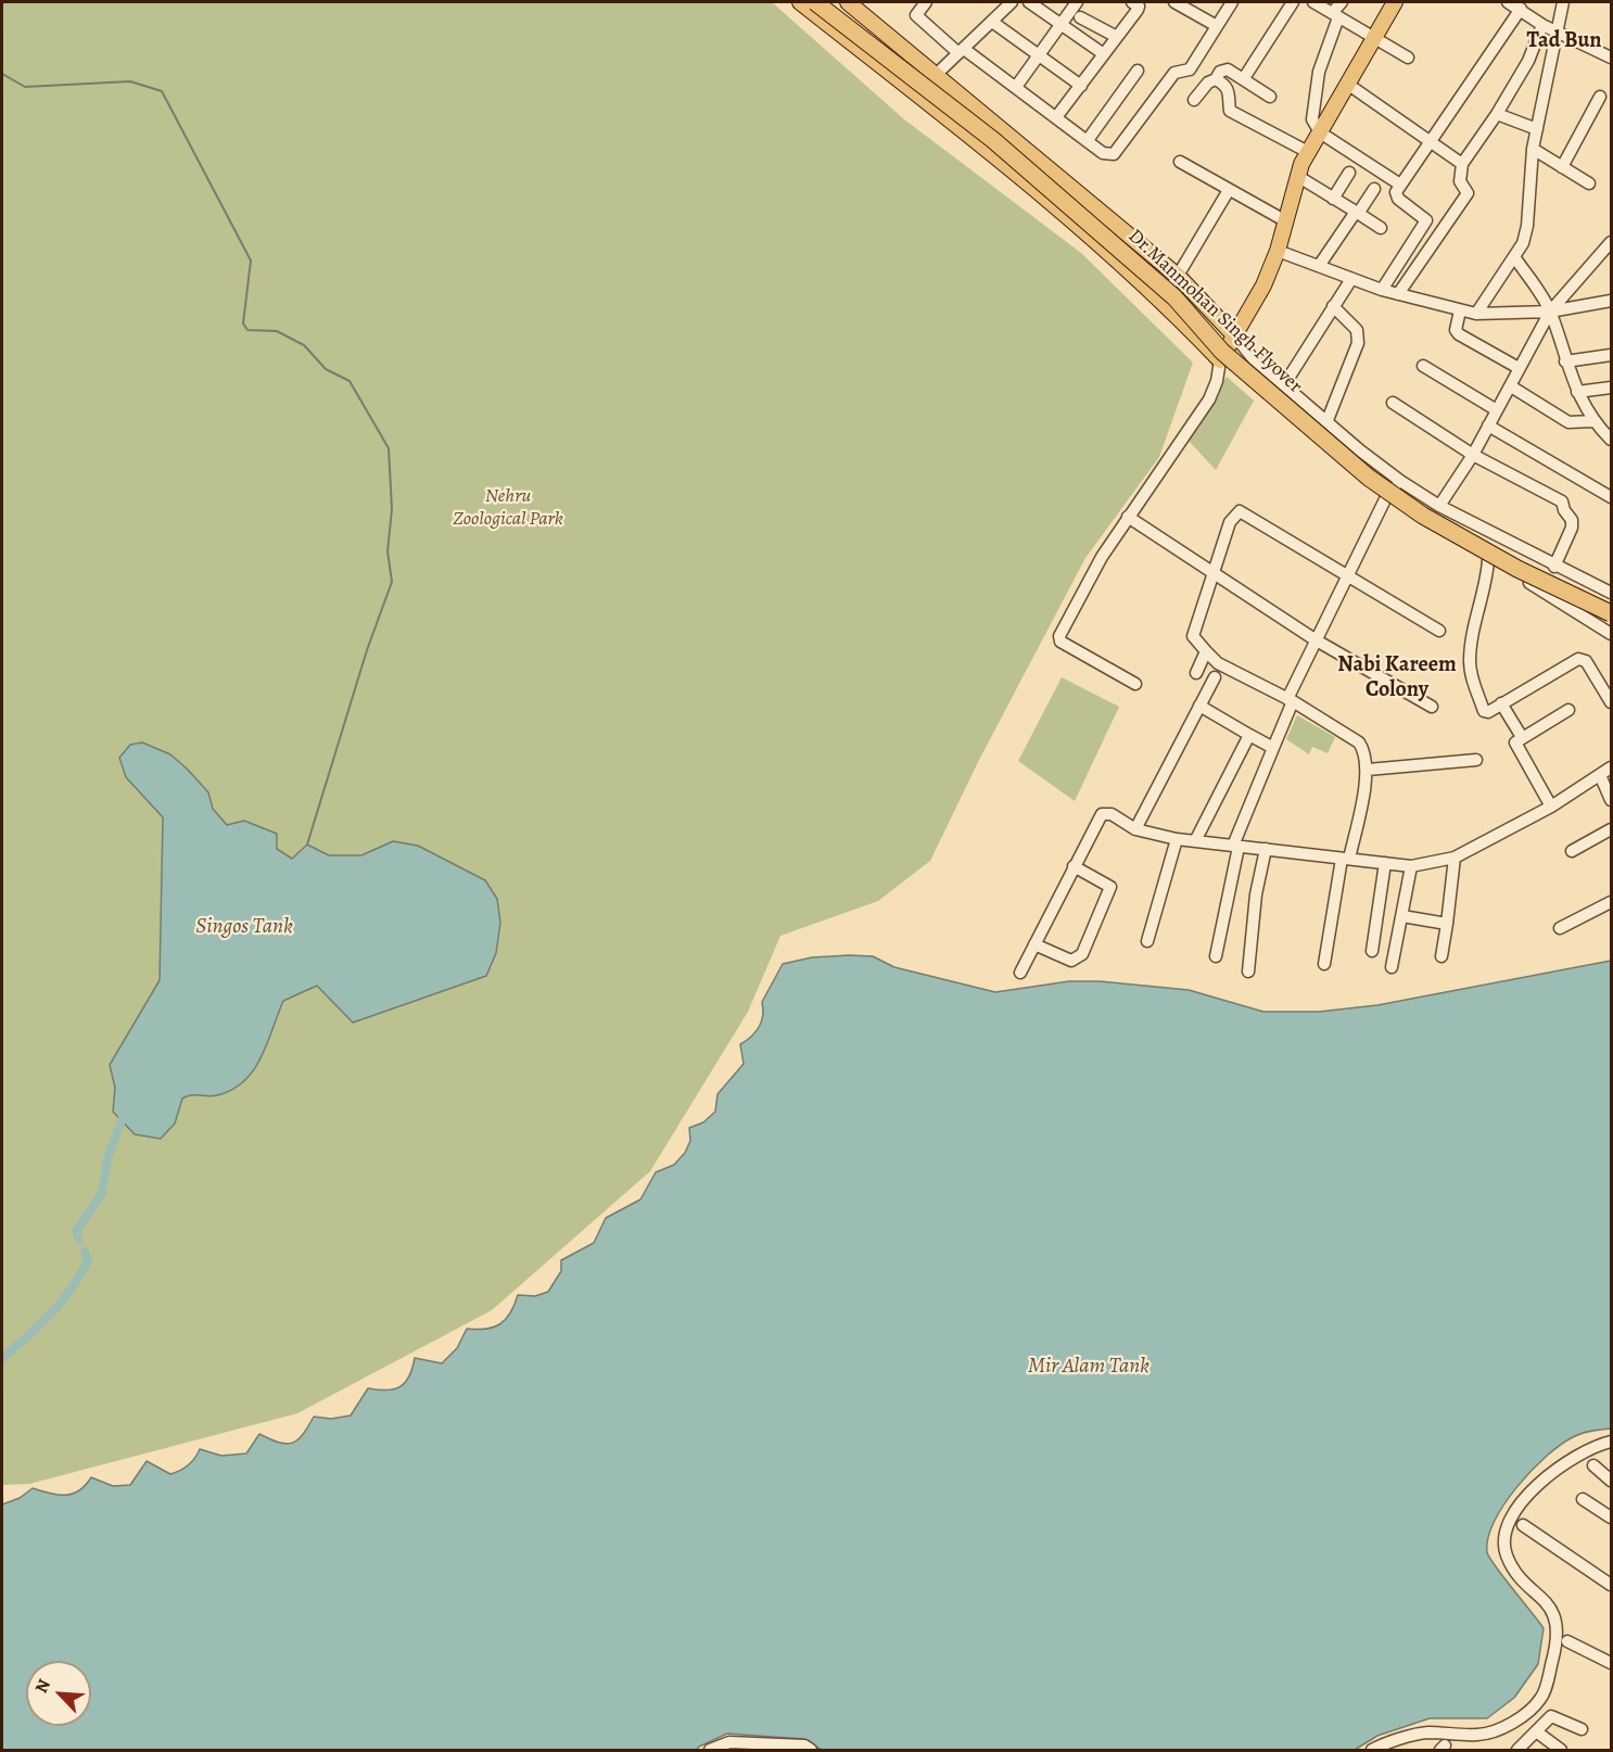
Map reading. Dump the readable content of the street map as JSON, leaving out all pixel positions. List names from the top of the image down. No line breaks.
{"streets":{"highway":["Dr.Manmohan Singh Flyover"]},"districts":["Tad Bun","Nabi Kareem Colony"],"water":["Singos Tank","Mir Alam Tank"],"parks":["Nehru Zoological Park"],"north":"top left"}
